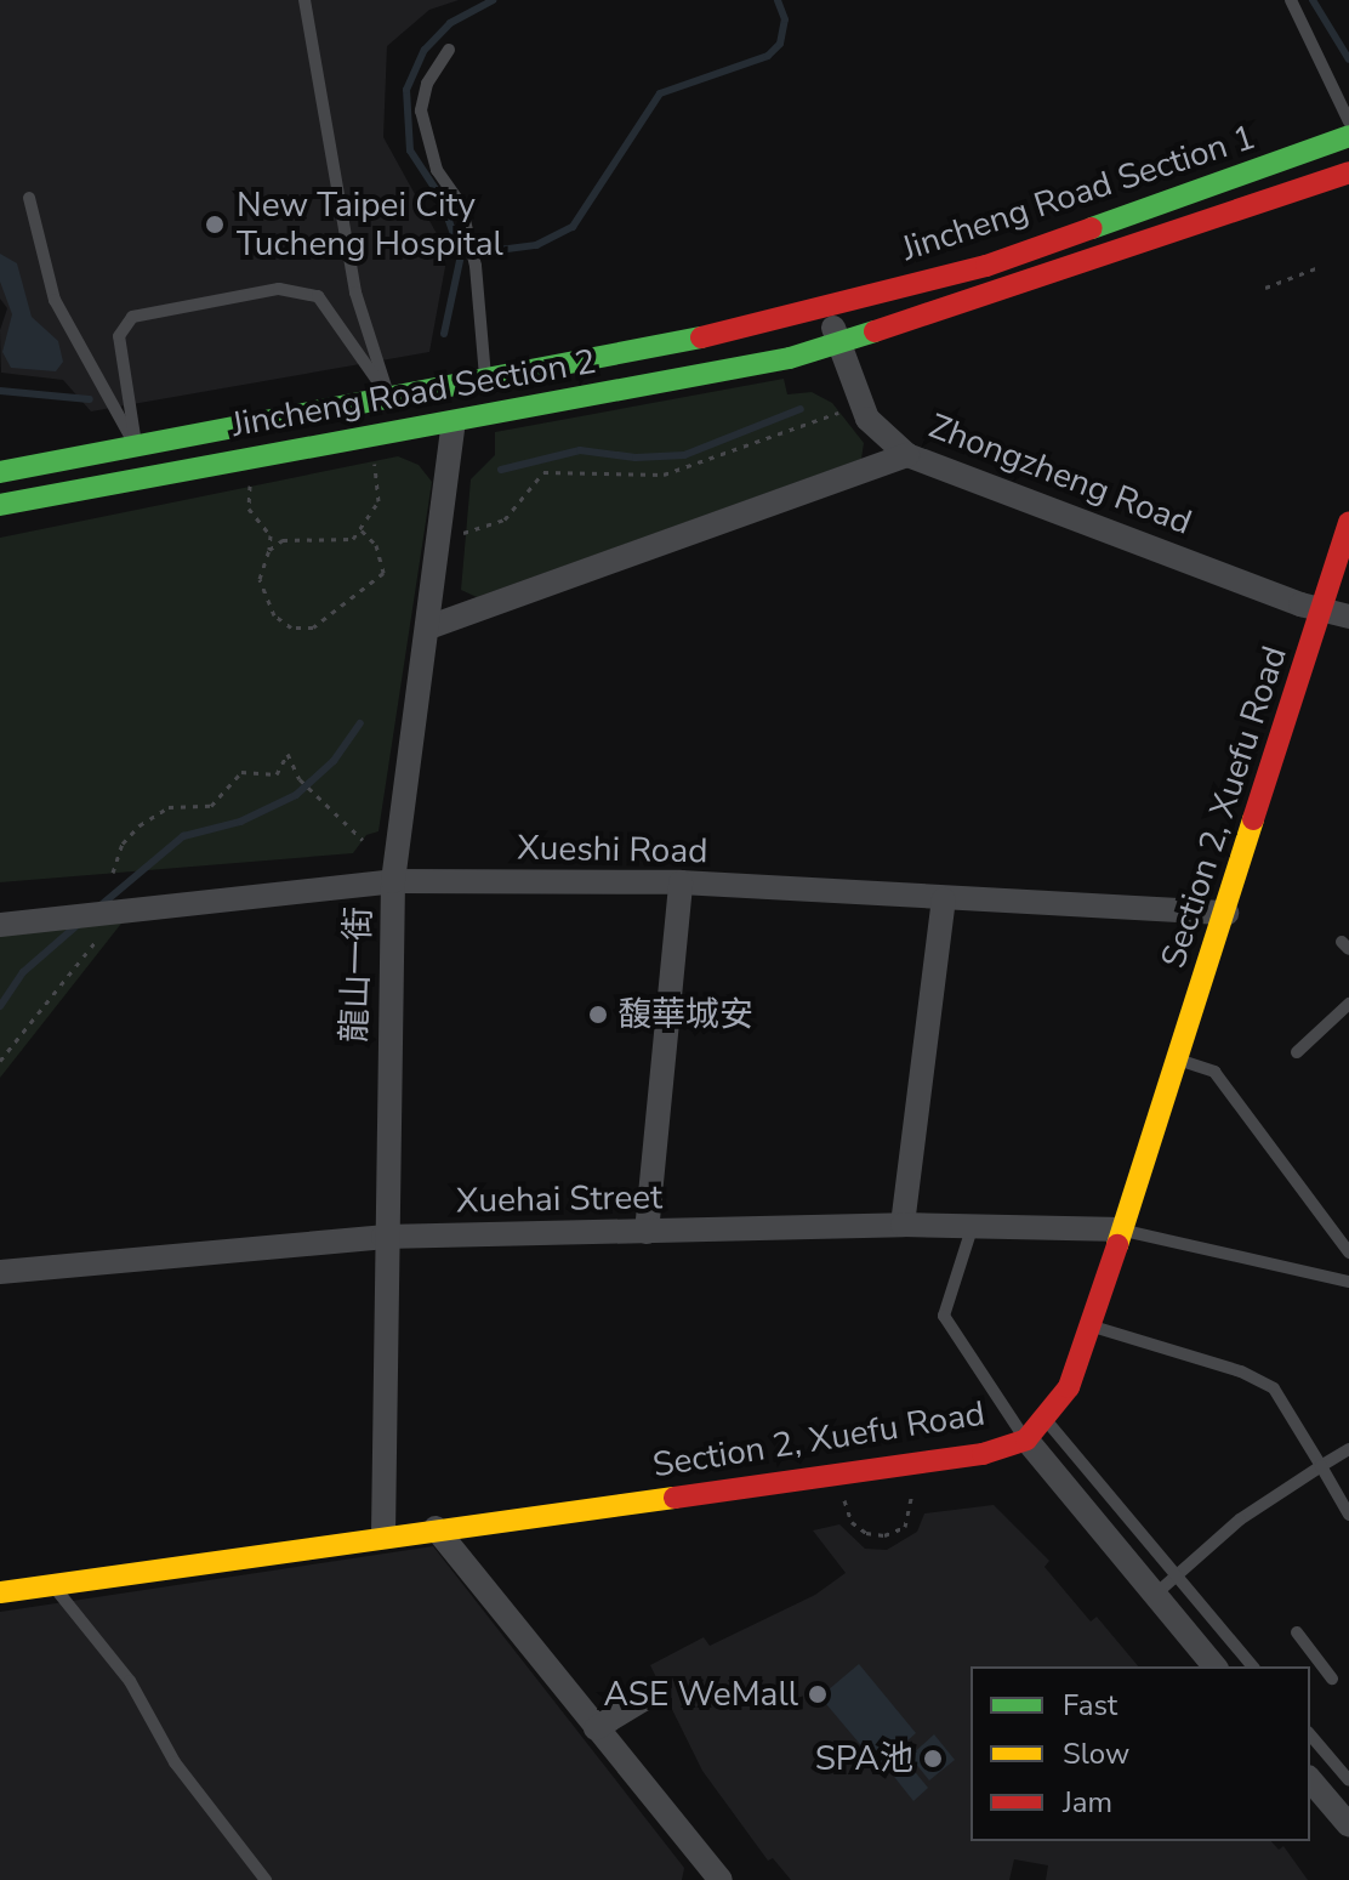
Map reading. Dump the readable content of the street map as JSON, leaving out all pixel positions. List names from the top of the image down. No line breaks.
{"streets":{"main road":["Jincheng Road Section 1","Jincheng Road Section 2","Section 2, Xuefu Road"],"street":["Zhongzheng Road","Xueshi Road","龍山一街","Xuehai Street"]},"crossings":[["Jincheng Road Section 1","Jincheng Road Section 2"],["Jincheng Road Section 1","Zhongzheng Road"],["Jincheng Road Section 2","Zhongzheng Road"],["Jincheng Road Section 2","龍山一街"],["Zhongzheng Road","Section 2, Xuefu Road"],["Section 2, Xuefu Road","Xueshi Road"],["Section 2, Xuefu Road","龍山一街"],["Section 2, Xuefu Road","Xuehai Street"],["Xueshi Road","龍山一街"],["龍山一街","Xuehai Street"]],"places":["New Taipei City Tucheng Hospital","馥華城安","ASE WeMall","SPA池"],"legend":["Fast","Slow","Jam"]}
